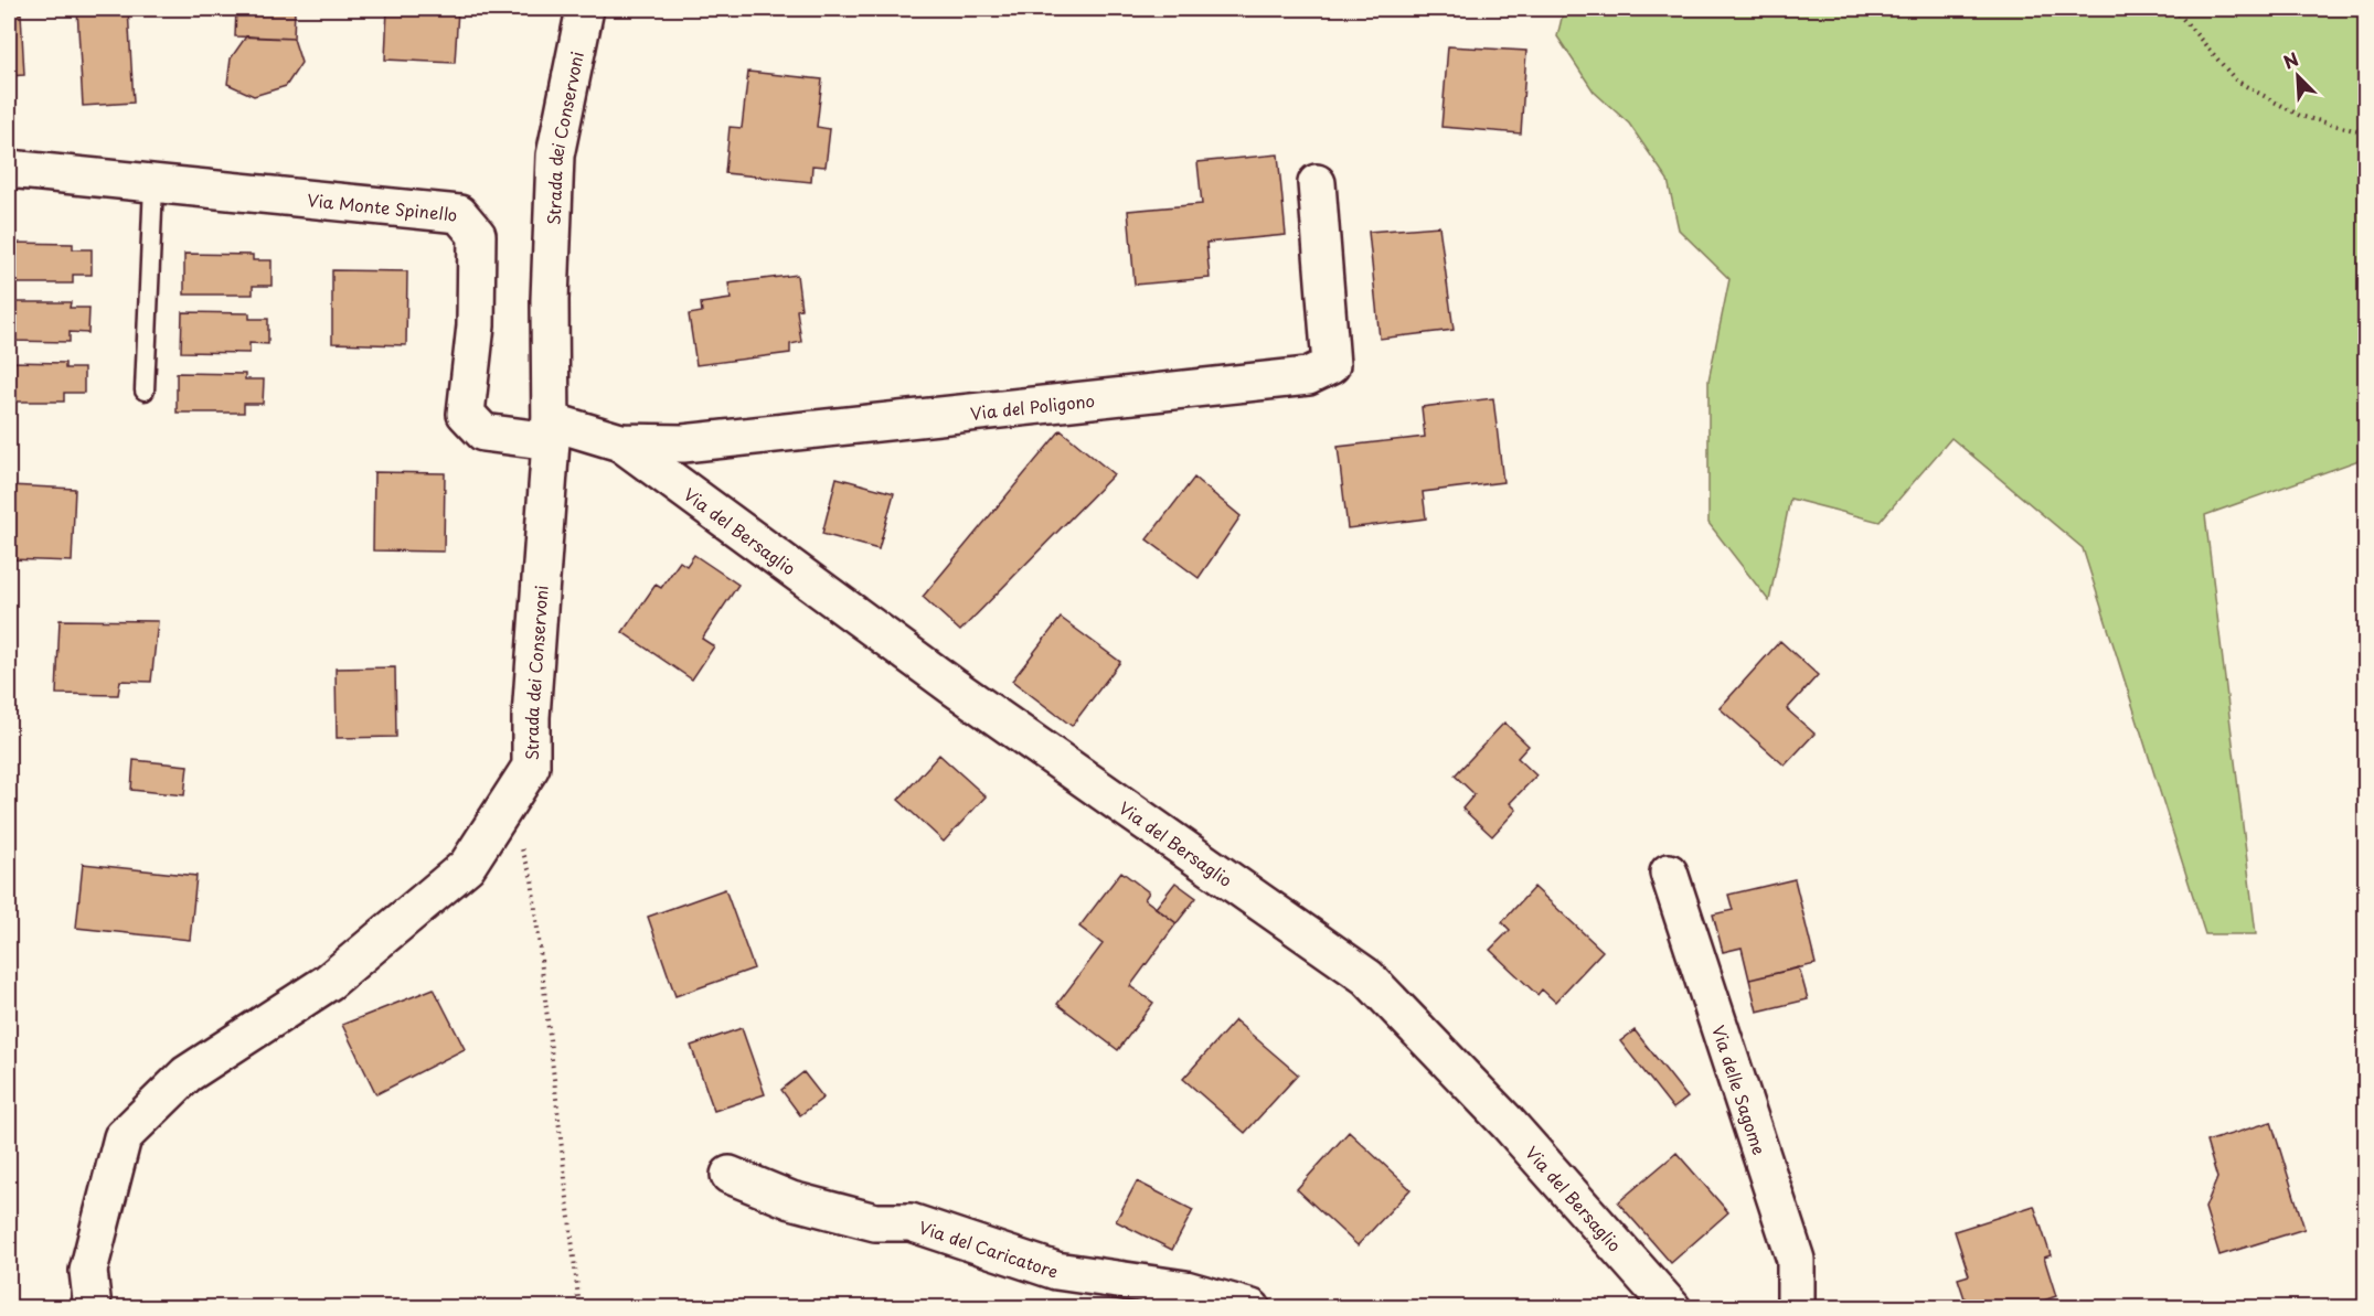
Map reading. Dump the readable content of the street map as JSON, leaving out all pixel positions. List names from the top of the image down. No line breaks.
{"streets":{"street":["Strada dei Conservoni","Via Monte Spinello","Via del Poligono","Via del Bersaglio","Via delle Sagome","Via del Caricatore"]},"crossings":[["Strada dei Conservoni","Via Monte Spinello"],["Strada dei Conservoni","Via del Poligono"],["Via Monte Spinello","Via del Poligono"],["Via del Poligono","Via del Bersaglio"]],"north":"top left"}
